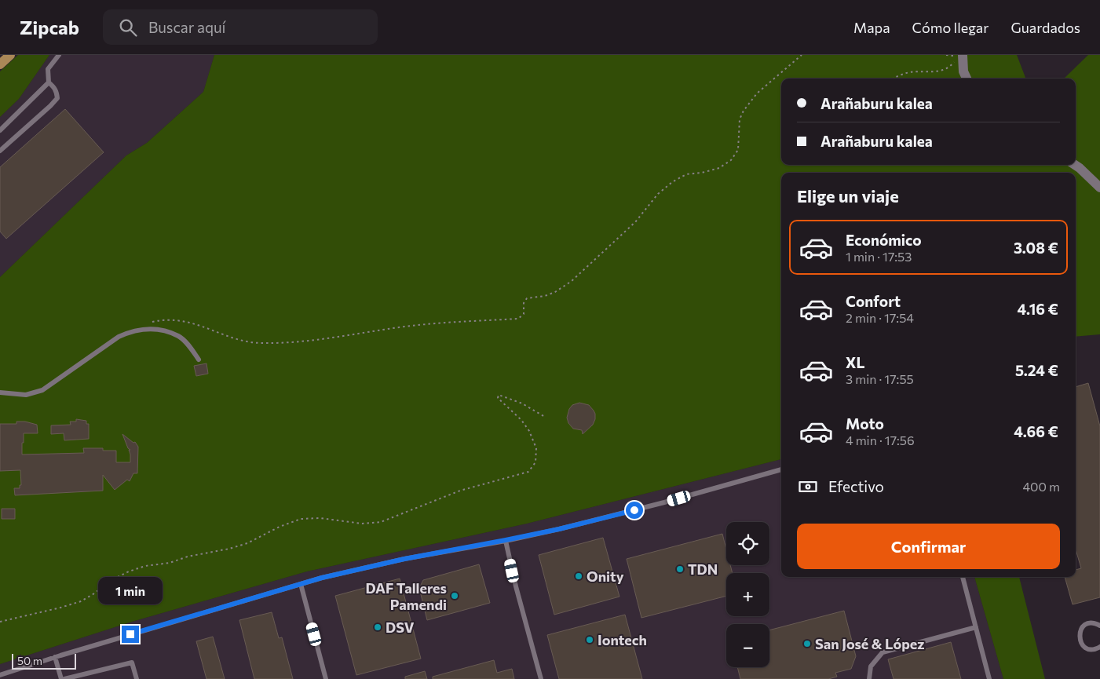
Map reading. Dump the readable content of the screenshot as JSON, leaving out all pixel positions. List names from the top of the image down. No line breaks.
{"places":["TDN","Onity","DAF Talleres Pamendi","DSV","Iontech","San José & López"],"scale_bar":"50 m","page":{"header":"Zipcab","search":"Buscar aquí","nav":["Mapa","Cómo llegar","Guardados"],"banner":["Arañaburu kalea","Arañaburu kalea"],"heading":"Elige un viaje","list":[{"name":"Económico","note":"1 min · 17:53","value":"3.08 €"},{"name":"Confort","note":"2 min · 17:54","value":"4.16 €"},{"name":"XL","note":"3 min · 17:55","value":"5.24 €"},{"name":"Moto","note":"4 min · 17:56","value":"4.66 €"}],"pay":["Efectivo","400 m"],"buttons":"Confirmar","map_buttons":["+","−"],"bubble":"1 min","scale":"50 m"}}
